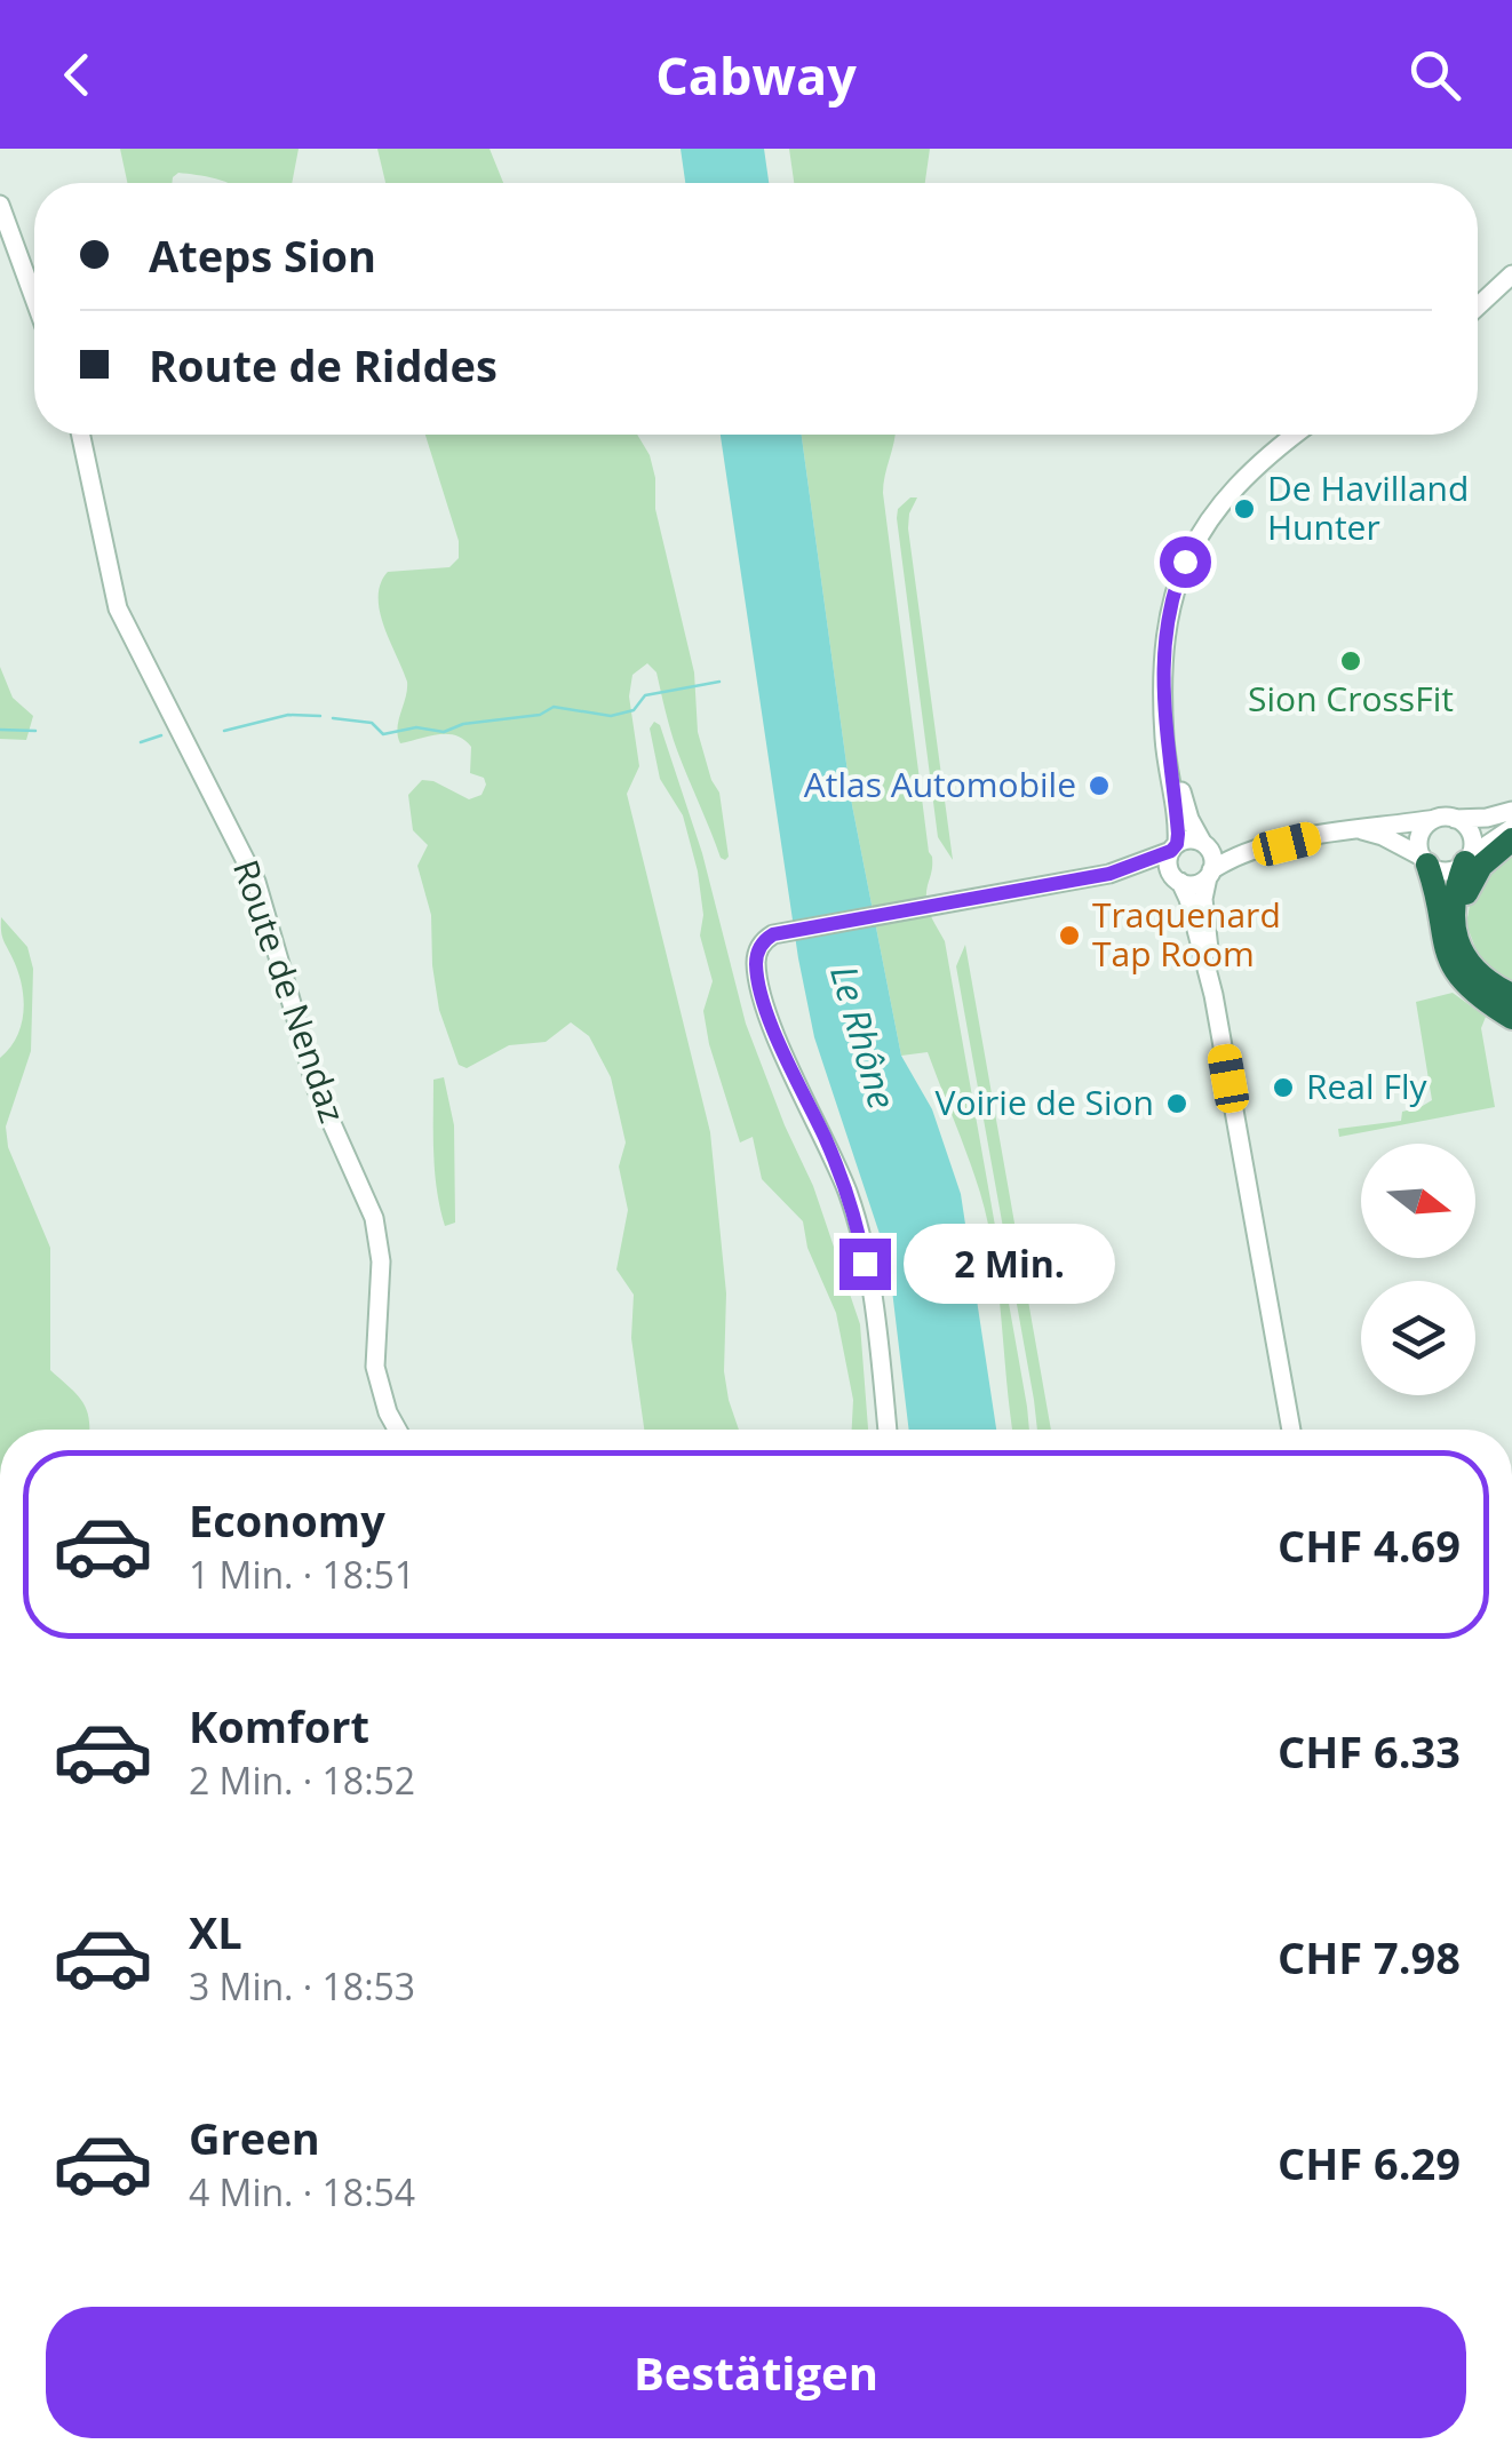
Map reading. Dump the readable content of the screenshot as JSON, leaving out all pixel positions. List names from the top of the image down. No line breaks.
{"streets":{"street":["Route de Nendaz"]},"water":["Le Rhône"],"places":["De Havilland Hunter","Sion CrossFit","Atlas Automobile","Traquenard Tap Room","Real Fly","Voirie de Sion"],"north":"right","page":{"header":"Cabway","banner":["Ateps Sion","Route de Riddes"],"bubble":"2 Min.","list":[{"name":"Economy","note":"1 Min. · 18:51","value":"CHF 4.69"},{"name":"Komfort","note":"2 Min. · 18:52","value":"CHF 6.33"},{"name":"XL","note":"3 Min. · 18:53","value":"CHF 7.98"},{"name":"Green","note":"4 Min. · 18:54","value":"CHF 6.29"}],"buttons":"Bestätigen"}}
